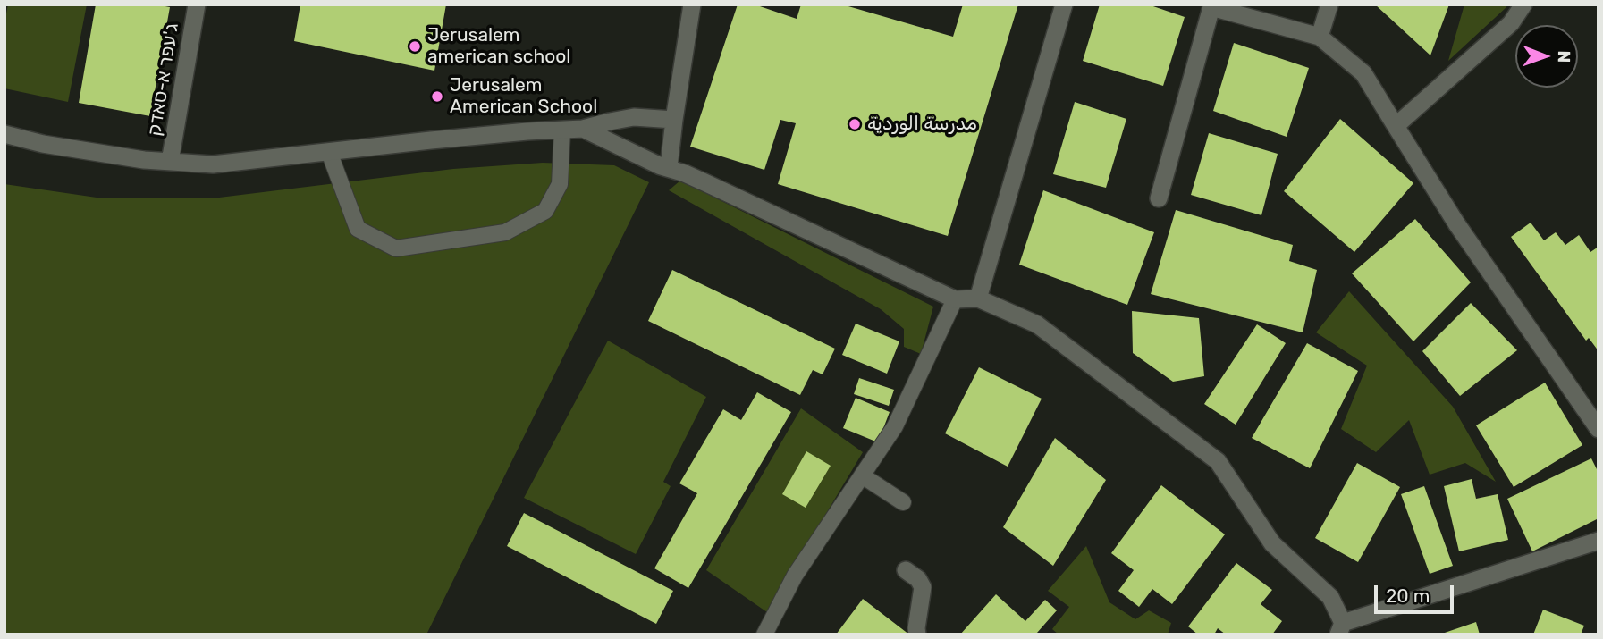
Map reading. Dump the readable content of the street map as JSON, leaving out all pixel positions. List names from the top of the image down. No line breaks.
{"streets":{"street":["ג'עפר א-סאדק"]},"places":["Jerusalem american school","Jerusalem American School","مدرسة الوردية"],"scale_bar":"20 m","north":"right"}
